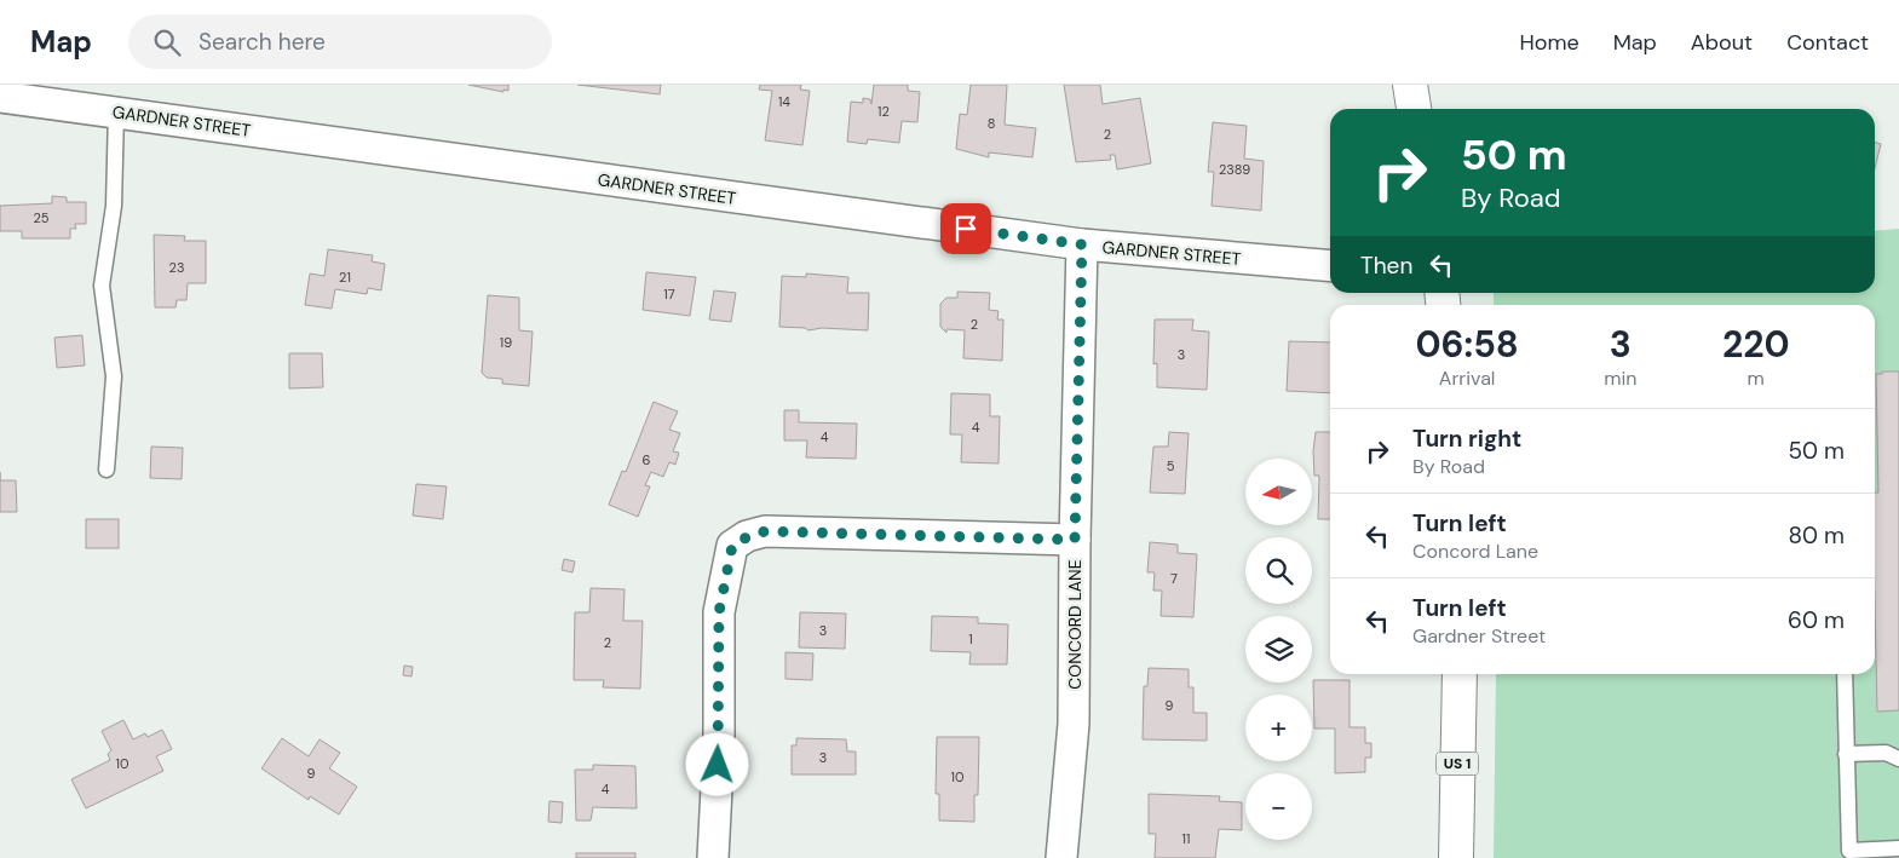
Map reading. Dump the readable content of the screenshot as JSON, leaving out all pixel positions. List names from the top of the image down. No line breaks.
{"streets":{"main road":["US 1"],"street":["GARDNER STREET","CONCORD LANE"]},"crossings":[["GARDNER STREET","CONCORD LANE"]],"house_numbers":["14","12","8","2","2389","25","23","21","17","2","19","3","4","4","6","5","7","3","1","2","9","3","10","9","10","4","11"],"north":"left","page":{"header":"Map","search":"Search here","nav":["Home","Map","About","Contact"],"turn":["50 m","By Road"],"then":"Then","eta":["06:58","Arrival","3","min","220","m"],"list":[{"name":"Turn right","note":"By Road","value":"50 m"},{"name":"Turn left","note":"Concord Lane","value":"80 m"},{"name":"Turn left","note":"Gardner Street","value":"60 m"}],"map_buttons":["+","−"]}}
